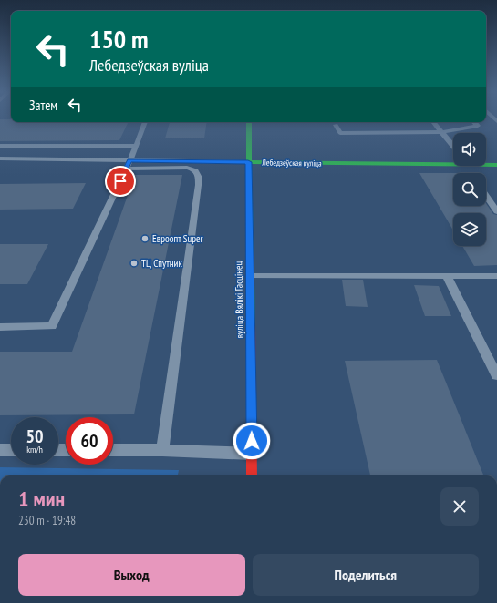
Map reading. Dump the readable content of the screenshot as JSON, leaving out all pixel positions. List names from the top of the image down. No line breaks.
{"streets":{"main road":["Лебедзеўская вуліца","вуліца Вялікі Гасцінец"]},"crossings":[["Лебедзеўская вуліца","вуліца Вялікі Гасцінец"]],"places":["Евроопт Super","ТЦ Спутник"],"page":{"turn":["150 m","Лебедзеўская вуліца"],"then":"Затем","speed":"50 km/h","limit":"60","heading":["1 мин","230 m · 19:48"],"buttons":["Выход","Поделиться"]}}
